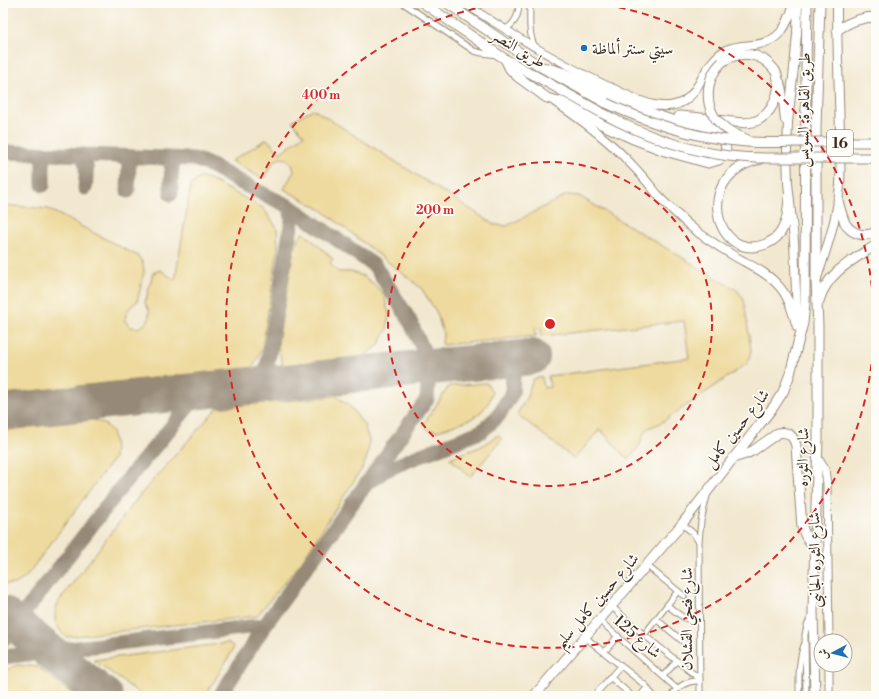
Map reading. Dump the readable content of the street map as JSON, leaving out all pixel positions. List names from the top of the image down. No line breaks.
{"streets":{"highway":["طريق النصر","طريق القاهرة, السويس","16","شارع حسين كامل","شارع الثوره","شارع حسين كامل سليم"],"street":["شارع الثوره الجانبى","شارع فتحي القشلان","شارع 125"]},"crossings":[["طريق القاهرة, السويس","شارع حسين كامل"],["طريق القاهرة, السويس","شارع الثوره"],["16","شارع الثوره"],["شارع حسين كامل","شارع حسين كامل سليم"],["شارع حسين كامل","شارع فتحي القشلان"],["شارع الثوره","شارع الثوره الجانبى"],["شارع حسين كامل سليم","شارع 125"]],"places":["سيتي سنتر ألماظة"],"north":"left","rings":["400 m","200 m"]}
